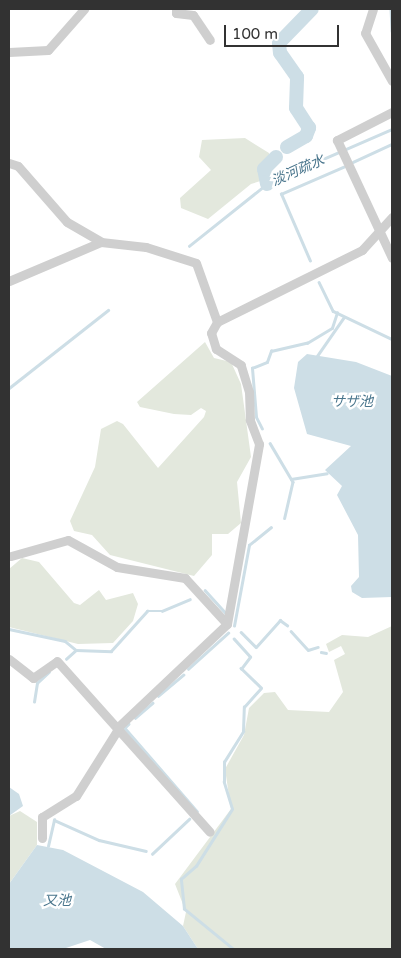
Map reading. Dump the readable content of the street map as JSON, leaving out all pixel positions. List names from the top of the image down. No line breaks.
{"water":["淡河疏水","サザ池","又池"],"scale_bar":"100 m"}
